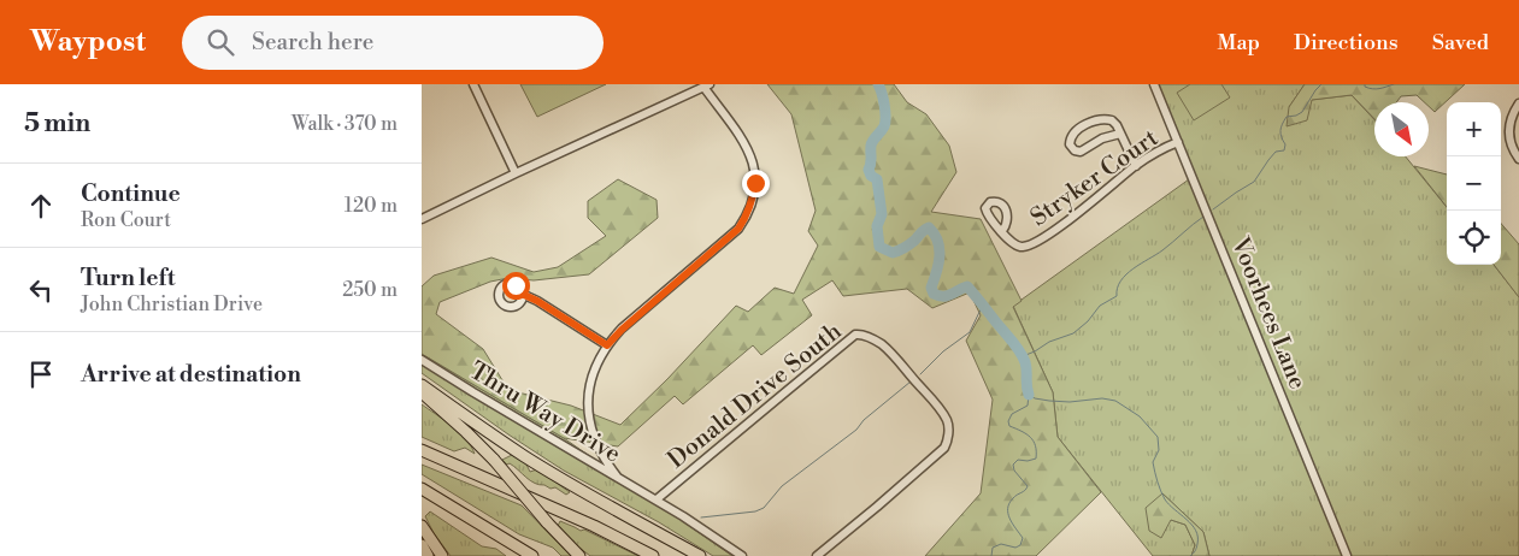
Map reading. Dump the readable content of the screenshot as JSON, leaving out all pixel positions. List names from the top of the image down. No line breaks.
{"streets":{"street":["Stryker Court","Voorhees Lane","Donald Drive South","Thru Way Drive"]},"crossings":[["Stryker Court","Voorhees Lane"],["Donald Drive South","Thru Way Drive"]],"north":"bottom right","page":{"header":"Waypost","search":"Search here","nav":["Map","Directions","Saved"],"heading":["5 min","Walk · 370 m"],"map_buttons":["+","−"],"list":[["Continue","Ron Court","120 m"],["Turn left","John Christian Drive","250 m"],"Arrive at destination"]}}
